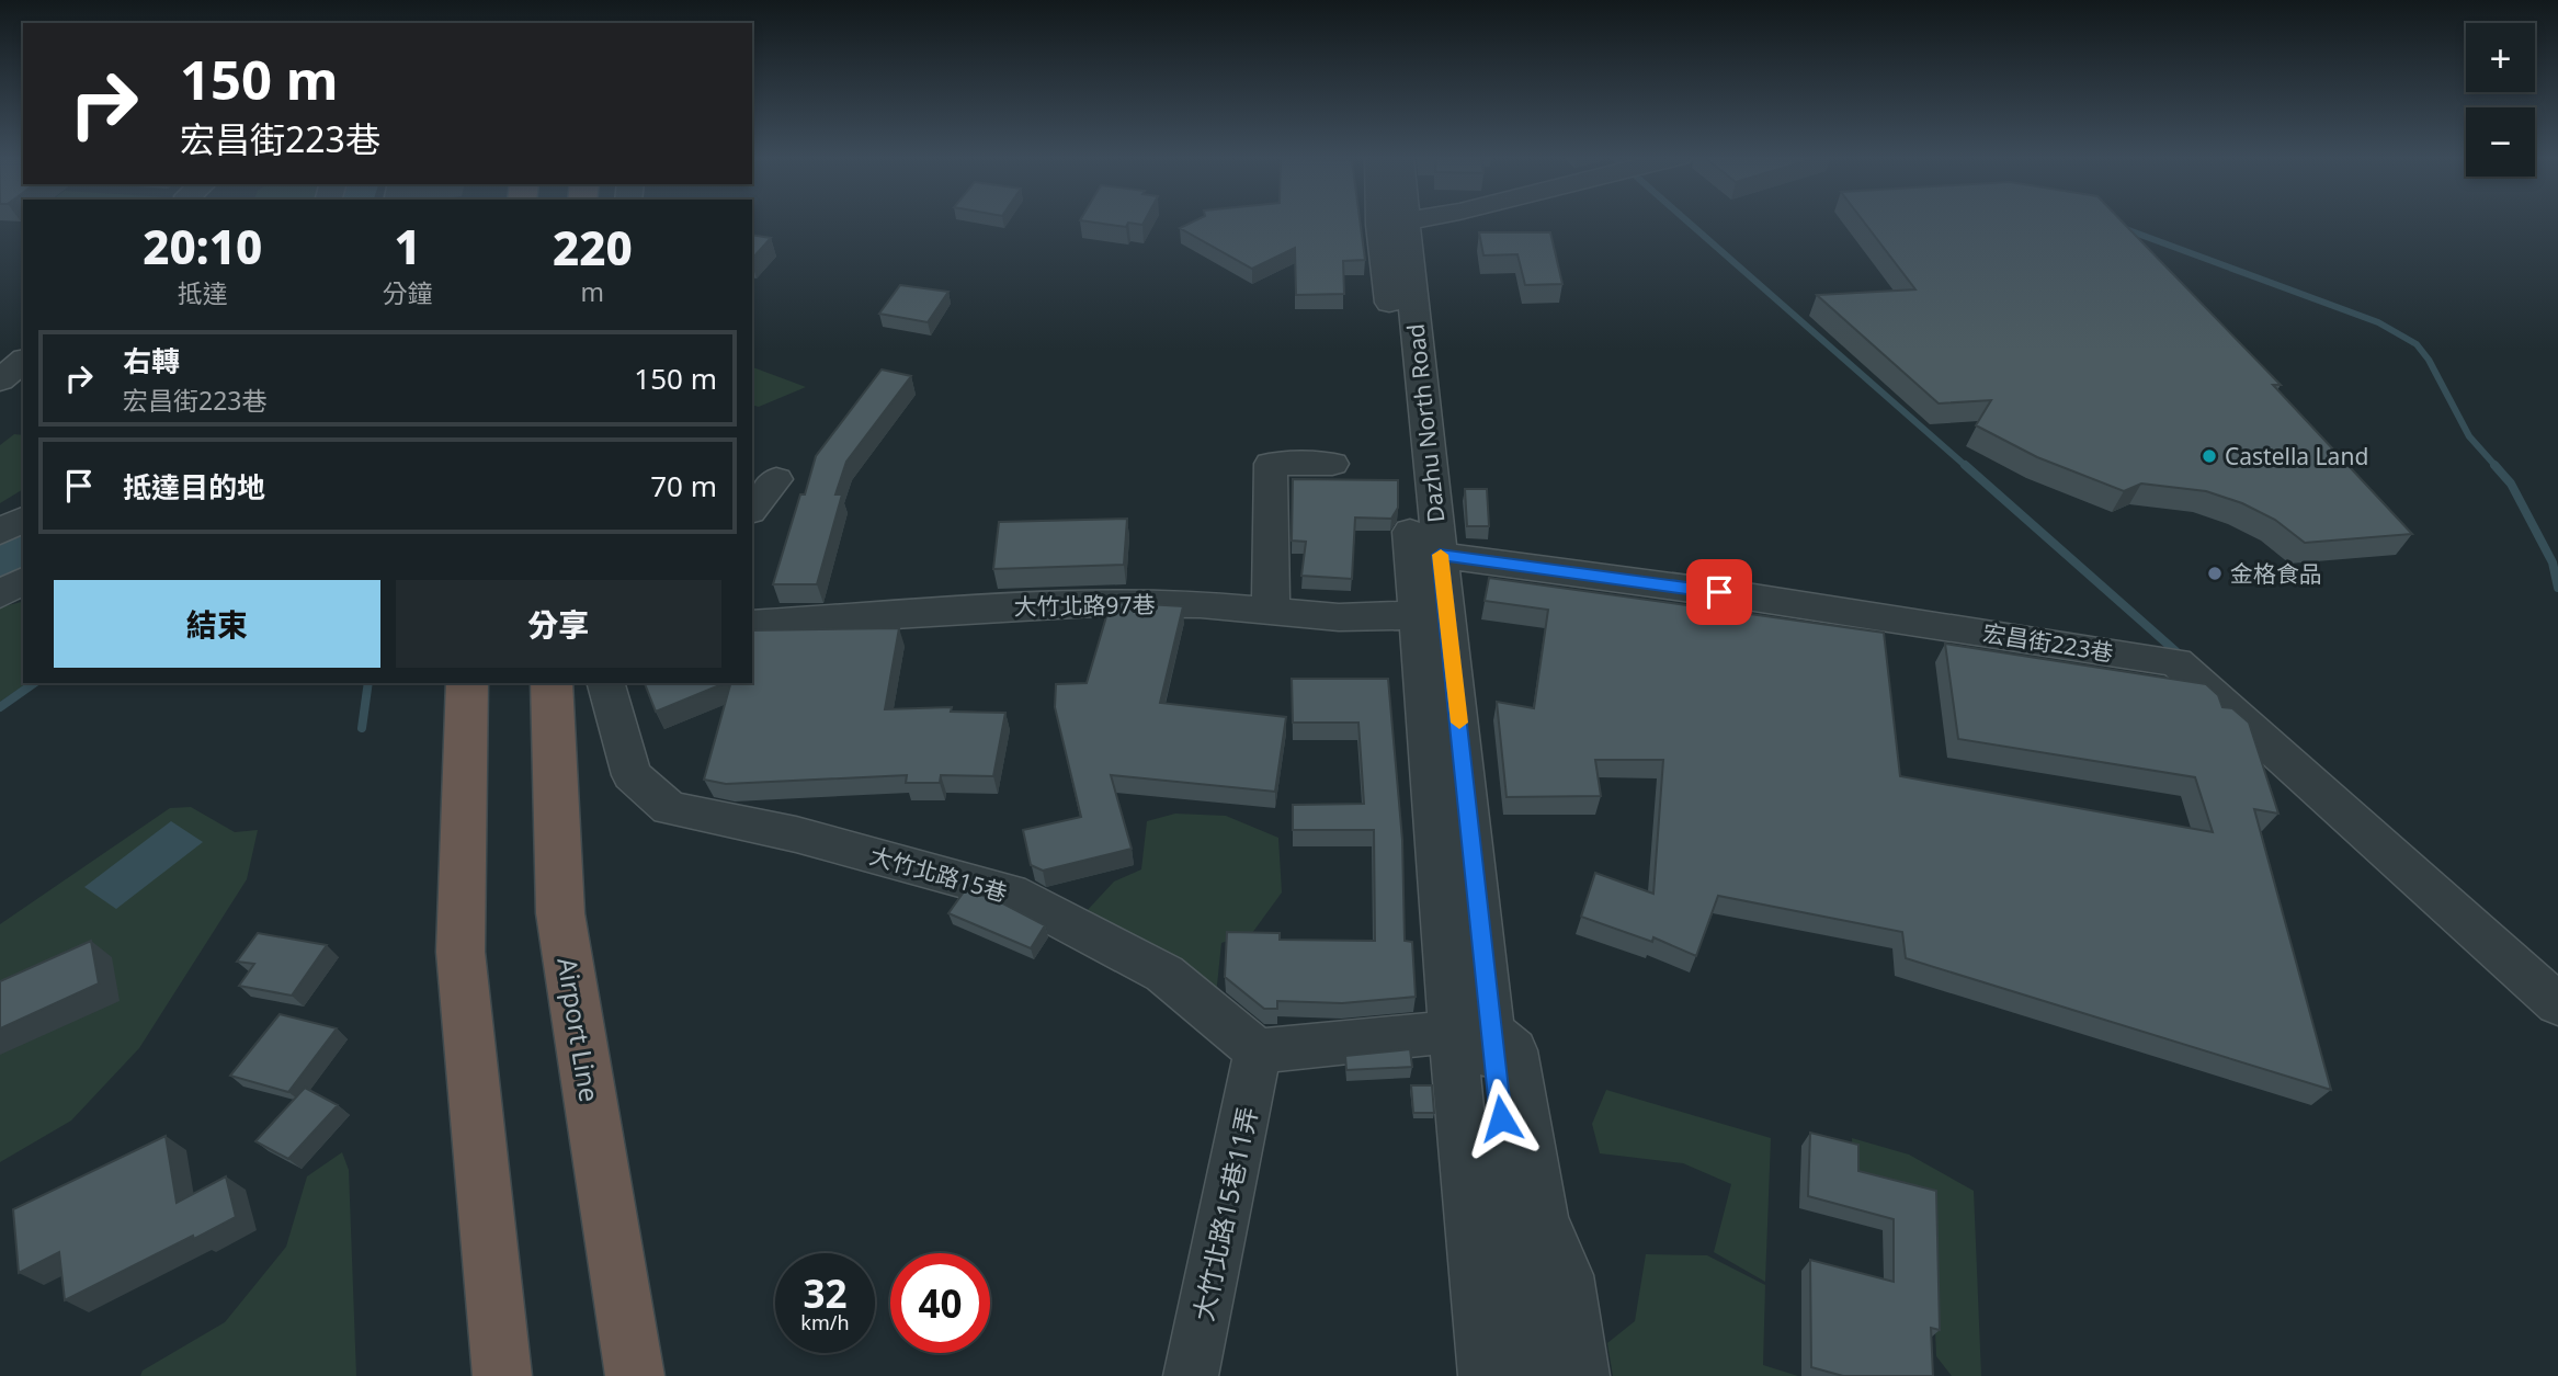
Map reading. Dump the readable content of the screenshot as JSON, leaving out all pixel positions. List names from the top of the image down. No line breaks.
{"streets":{"highway":["Airport Line"],"street":["Dazhu North Road","大竹北路97巷","宏昌街223巷","大竹北路15巷","大竹北路15巷11弄"]},"crossings":[["Dazhu North Road","大竹北路97巷"],["Dazhu North Road","宏昌街223巷"],["大竹北路15巷","大竹北路15巷11弄"]],"places":["Castella Land","金格食品"],"page":{"map_buttons":["+","−"],"turn":["150 m","宏昌街223巷"],"eta":["20:10","抵達","1","分鐘","220","m"],"list":[{"name":"右轉","note":"宏昌街223巷","value":"150 m"},{"name":"抵達目的地","value":"70 m"}],"buttons":["結束","分享"],"speed":"32 km/h","limit":"40"}}
